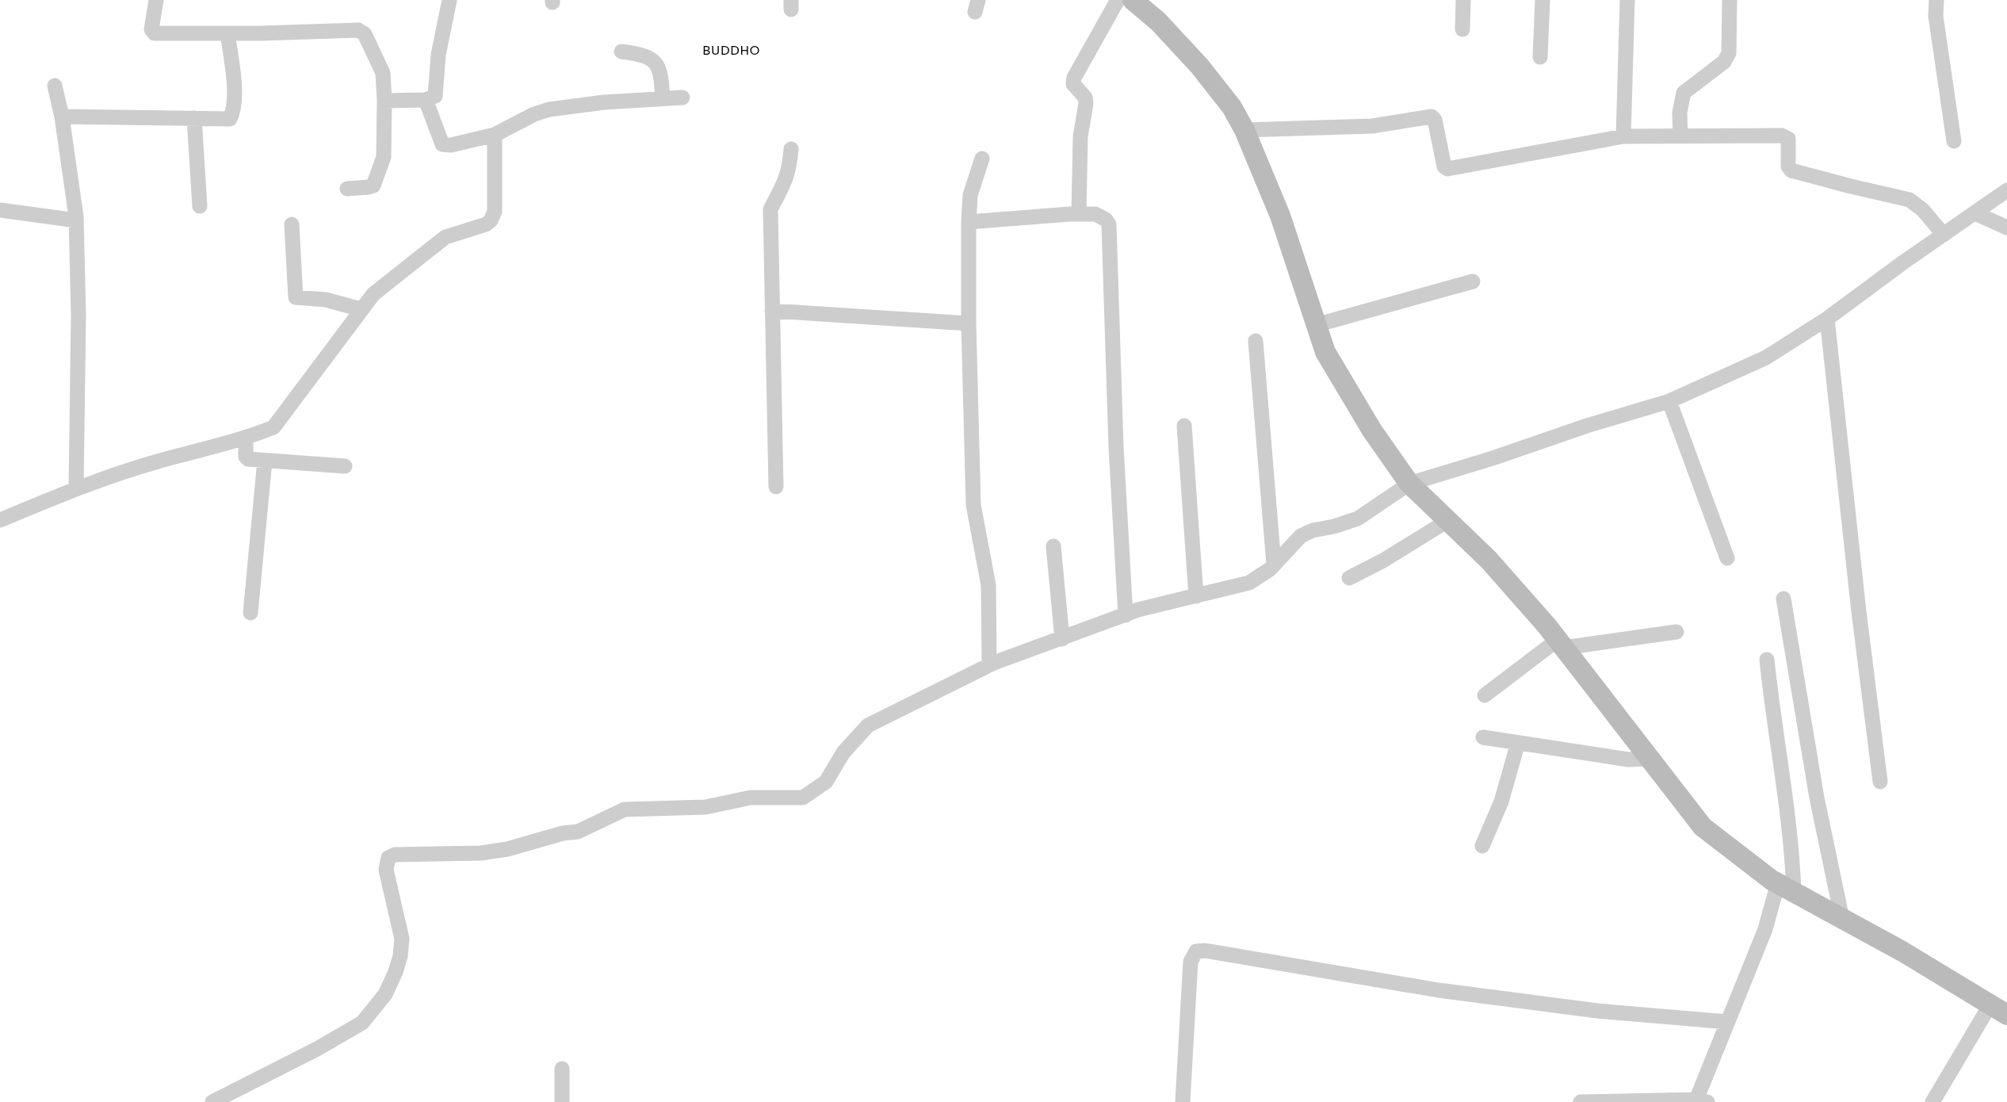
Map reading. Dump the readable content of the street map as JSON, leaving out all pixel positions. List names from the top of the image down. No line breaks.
{"districts":["BUDDHO"]}
